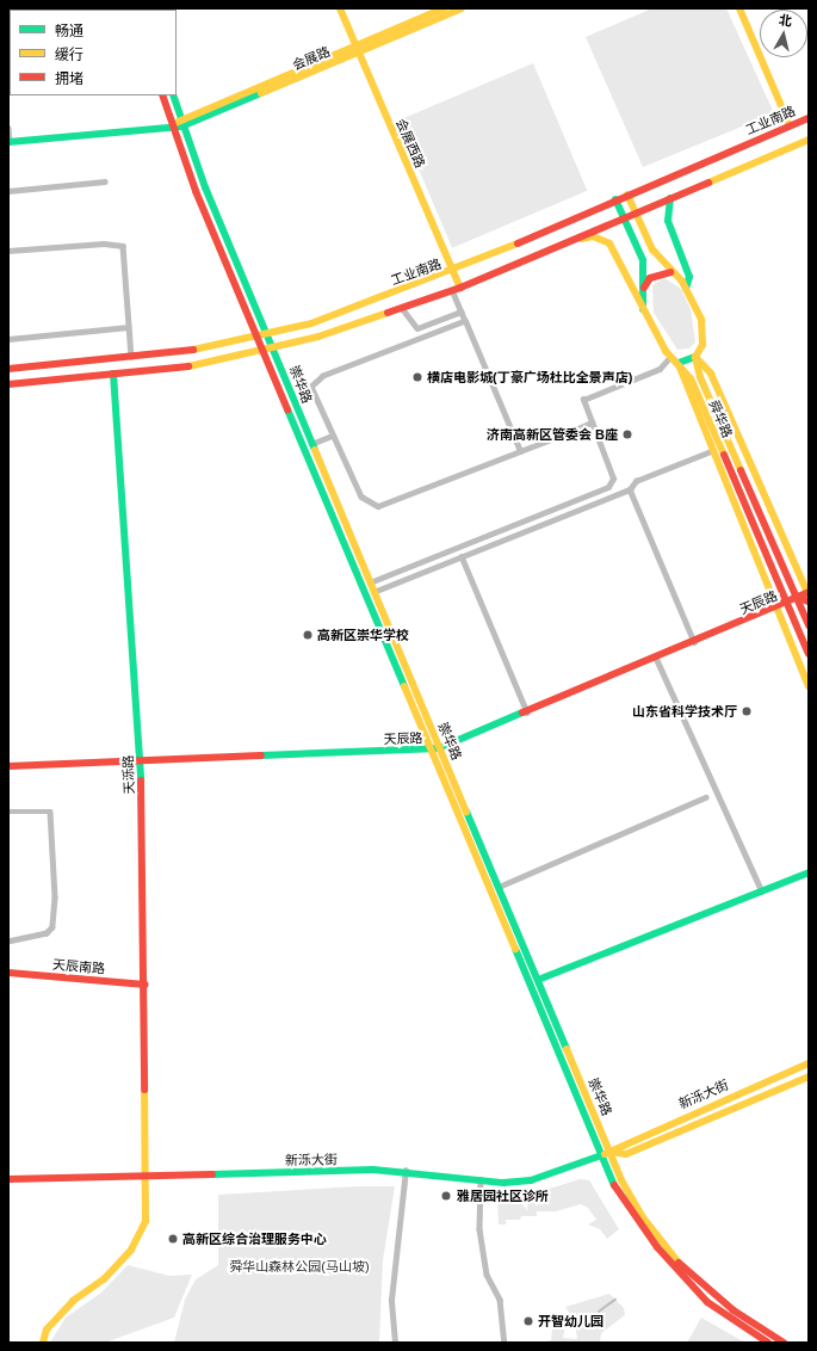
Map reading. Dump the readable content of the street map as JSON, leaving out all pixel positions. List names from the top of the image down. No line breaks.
{"streets":{"main road":["会展路","工业南路","会展西路","崇华路","舜华路","天辰路","天泺路","天辰南路","新泺大街"]},"crossings":[["会展路","会展西路"],["会展路","崇华路"],["工业南路","会展西路"],["工业南路","崇华路"],["崇华路","天辰路"],["崇华路","新泺大街"],["舜华路","天辰路"],["天辰路","天泺路"],["天泺路","天辰南路"],["天泺路","新泺大街"]],"parks":["舜华山森林公园(马山坡)"],"places":["横店电影城(丁豪广场杜比全景声店)","济南高新区管委会 B座","高新区崇华学校","山东省科学技术厅","雅居园社区诊所","高新区综合治理服务中心","开智幼儿园"],"legend":["畅通","缓行","拥堵"],"north":"top"}
